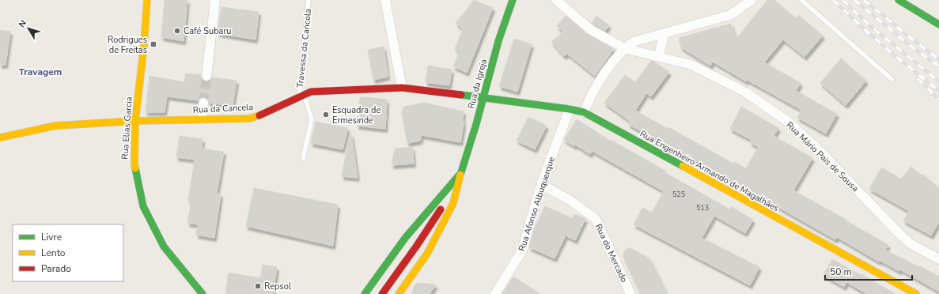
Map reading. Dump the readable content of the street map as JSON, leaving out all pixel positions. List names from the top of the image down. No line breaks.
{"streets":{"main road":["Rua da Igreja","Rua da Cancela","Rua Elias Garcia","Rua Engenheiro Armando de Magalhães"],"street":["Rua Mário Pais de Sousa","Rua Afonso Albuquerque","Rua do Mercado"],"lane":["Travessa da Cancela"]},"crossings":[["Travessa da Cancela","Rua da Cancela"],["Rua da Igreja","Rua da Cancela"],["Rua da Igreja","Rua Engenheiro Armando de Magalhães"],["Rua da Cancela","Rua Elias Garcia"],["Rua da Cancela","Rua Engenheiro Armando de Magalhães"],["Rua Engenheiro Armando de Magalhães","Rua Afonso Albuquerque"],["Rua Afonso Albuquerque","Rua do Mercado"]],"districts":["Travagem"],"places":{"other":["Café Subaru","Esquadra de Ermesinde","Repsol"],"transit":["Rodrigues de Freitas"]},"house_numbers":["525","513"],"legend":["Livre","Lento","Parado"],"scale_bar":"50 m","north":"top left"}
